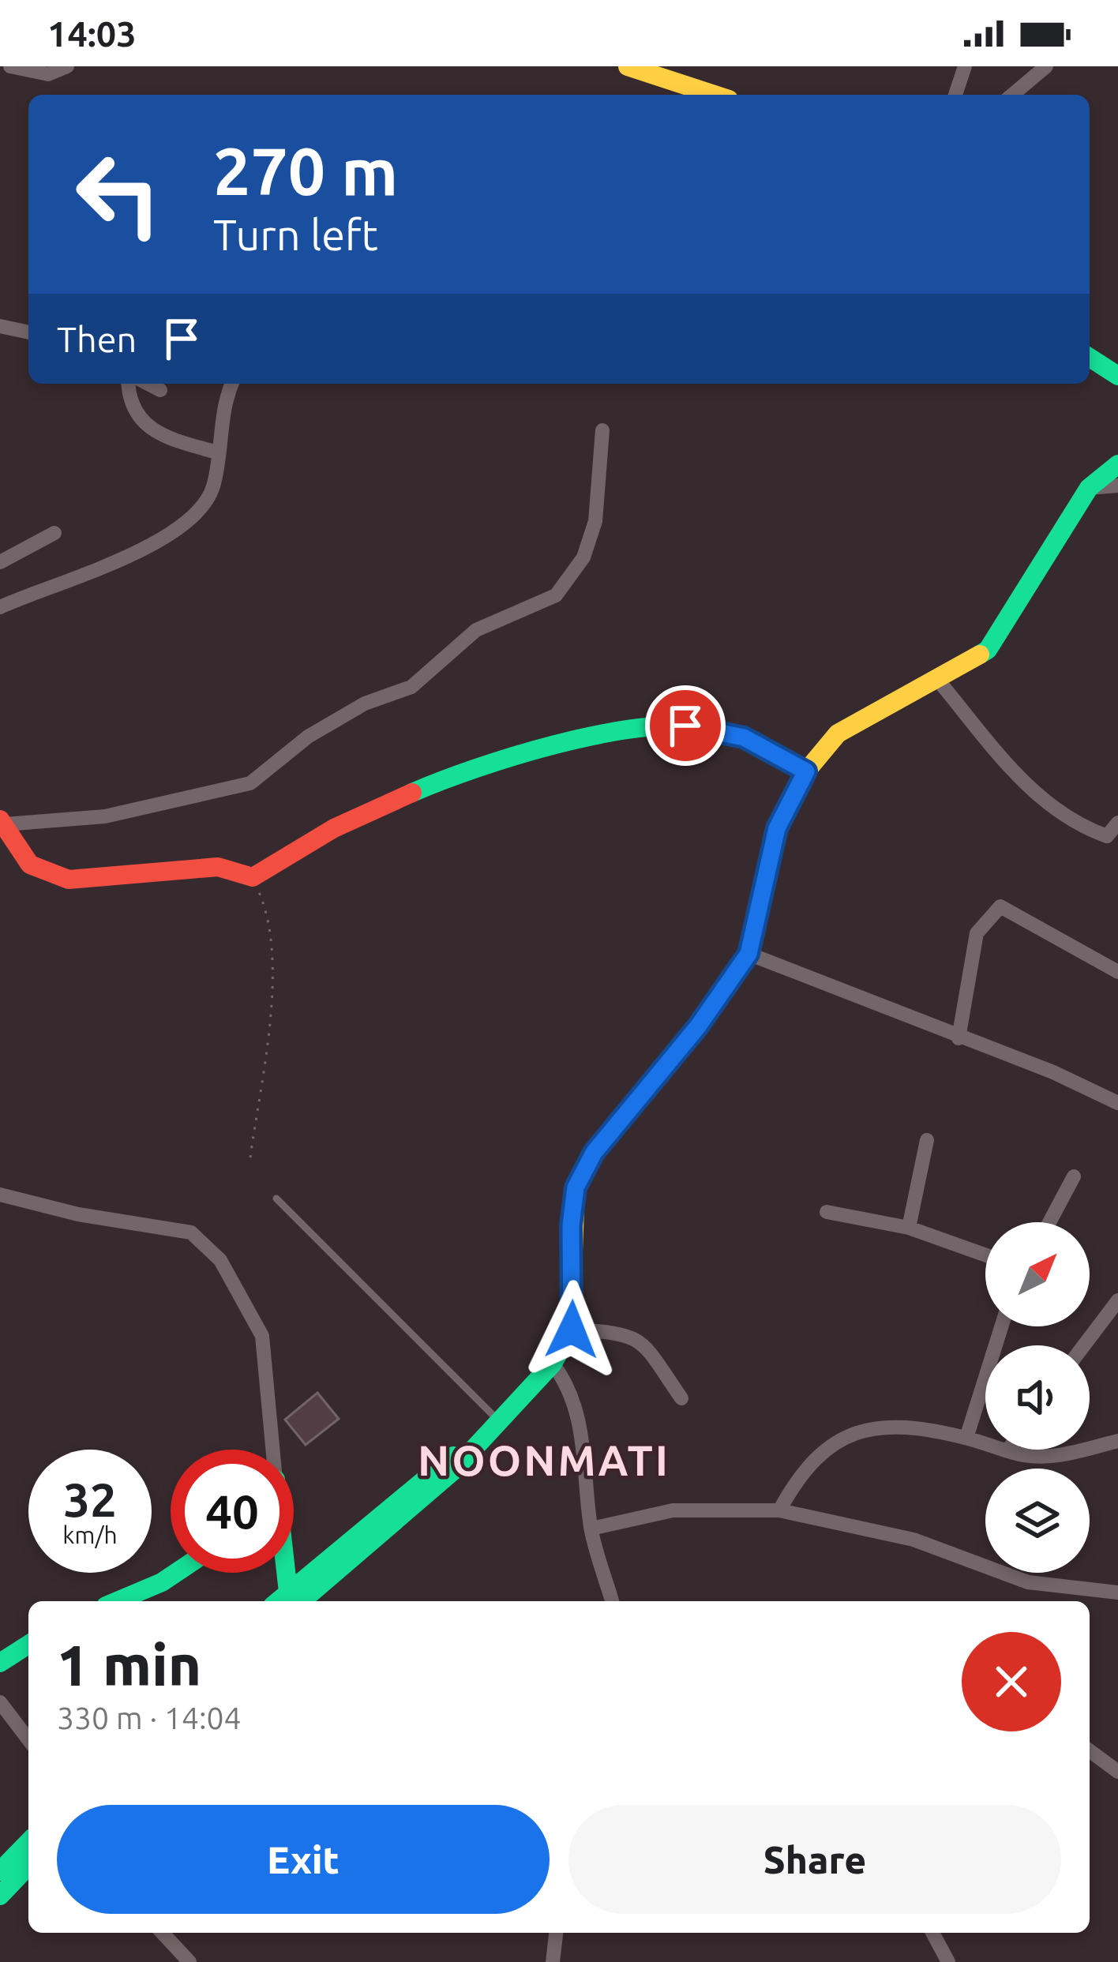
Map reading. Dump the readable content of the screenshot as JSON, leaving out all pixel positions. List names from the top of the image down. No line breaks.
{"districts":["NOONMATI"],"north":"top right","page":{"status":"14:03","turn":["270 m","Turn left"],"then":"Then","speed":"32 km/h","limit":"40","heading":["1 min","330 m · 14:04"],"buttons":["Exit","Share"]}}
